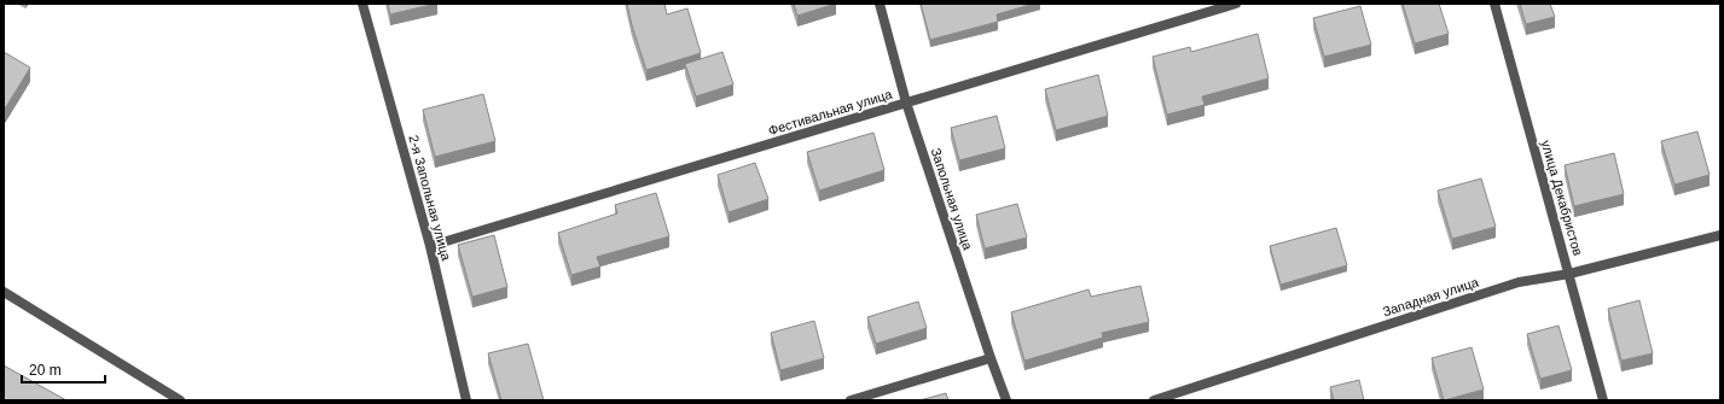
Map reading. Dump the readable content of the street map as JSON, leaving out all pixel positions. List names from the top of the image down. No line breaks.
{"streets":{"street":["Фестивальная улица","2-я Запольная улица","улица Декабристов","Запольная улица","Западная улица"]},"crossings":[["Фестивальная улица","2-я Запольная улица"],["Фестивальная улица","Запольная улица"],["улица Декабристов","Западная улица"]],"scale_bar":"20 m"}
